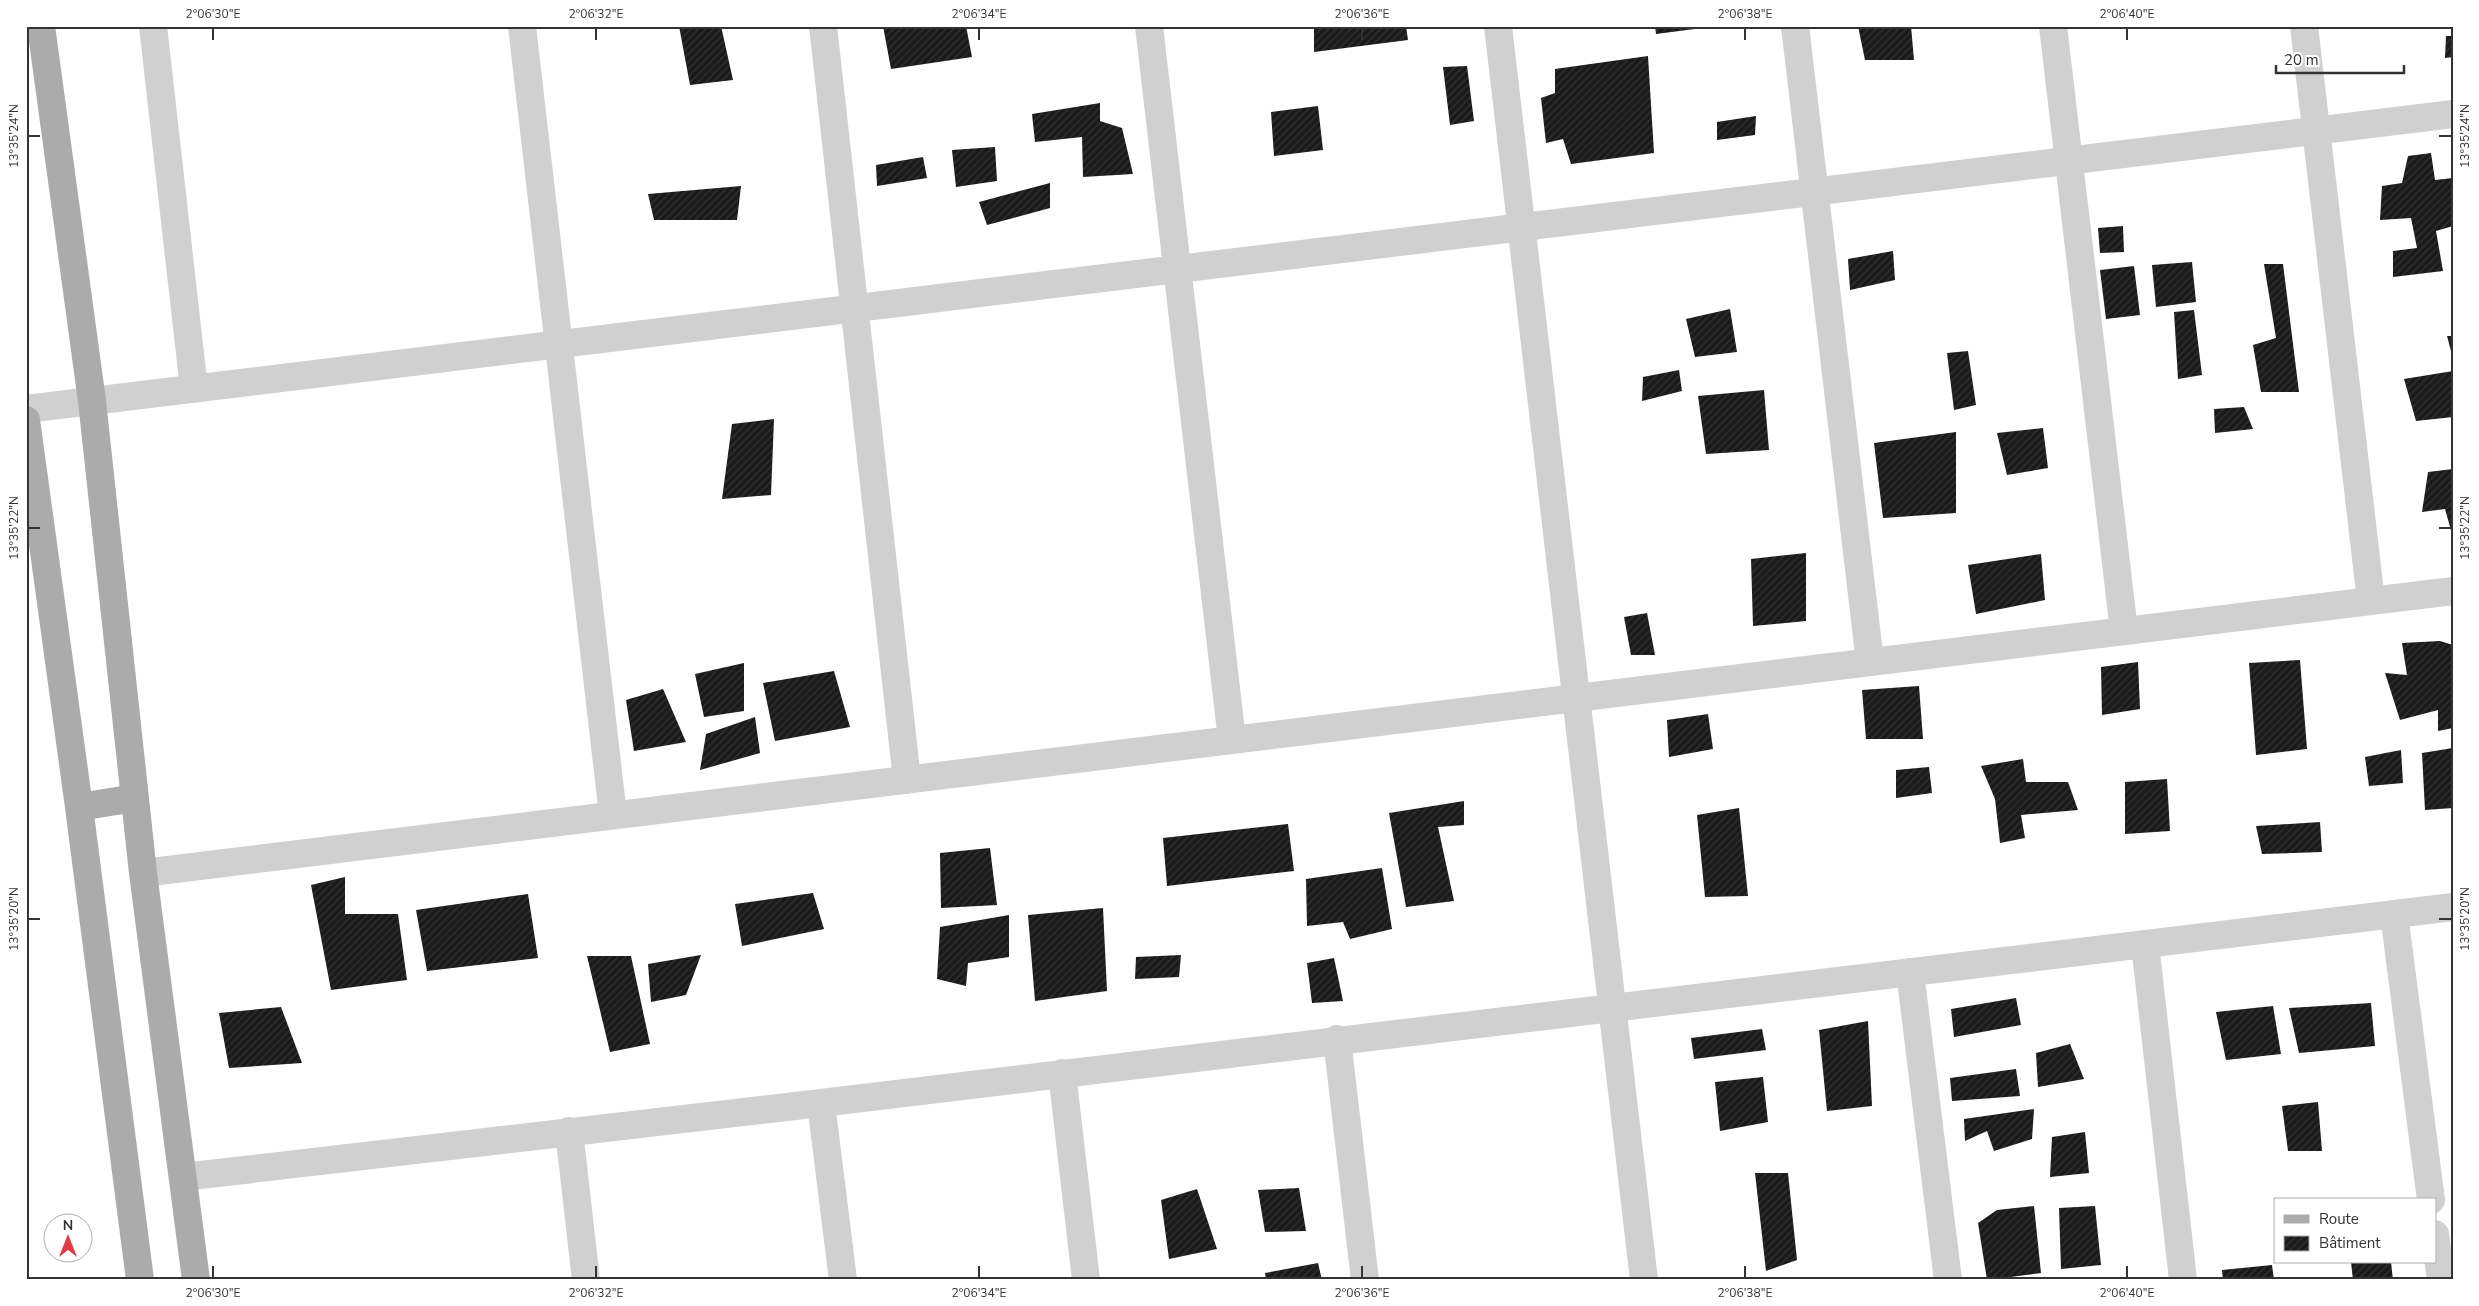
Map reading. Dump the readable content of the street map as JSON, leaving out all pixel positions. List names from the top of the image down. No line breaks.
{"legend":["Route","Bâtiment"],"scale_bar":"20 m","north":"top","coordinates":["2°06'30\"E","2°06'32\"E","2°06'34\"E","2°06'36\"E","2°06'38\"E","2°06'40\"E","13°35'24\"N","13°35'22\"N","13°35'20\"N"]}
